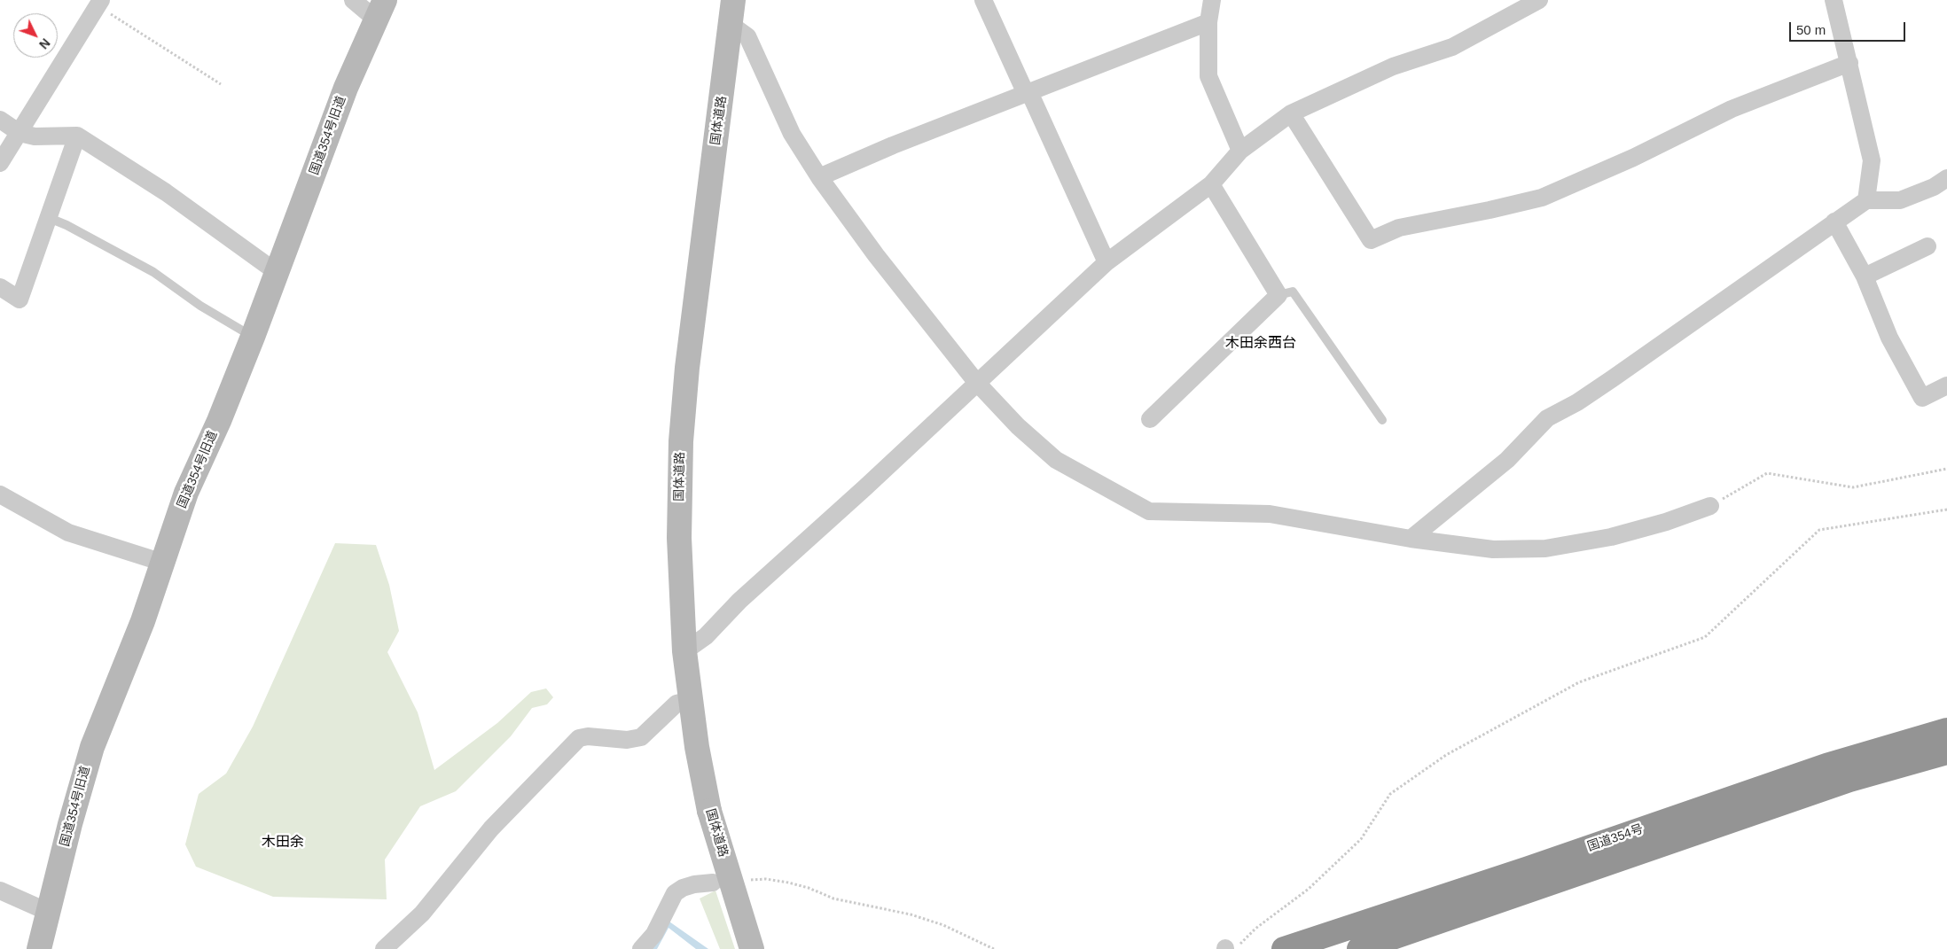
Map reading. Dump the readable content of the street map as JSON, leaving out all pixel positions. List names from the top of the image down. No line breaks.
{"streets":{"highway":["国道354号"],"street":["国体道路","国道354号旧道"]},"districts":["木田余西台","木田余"],"scale_bar":"50 m","north":"bottom right"}
